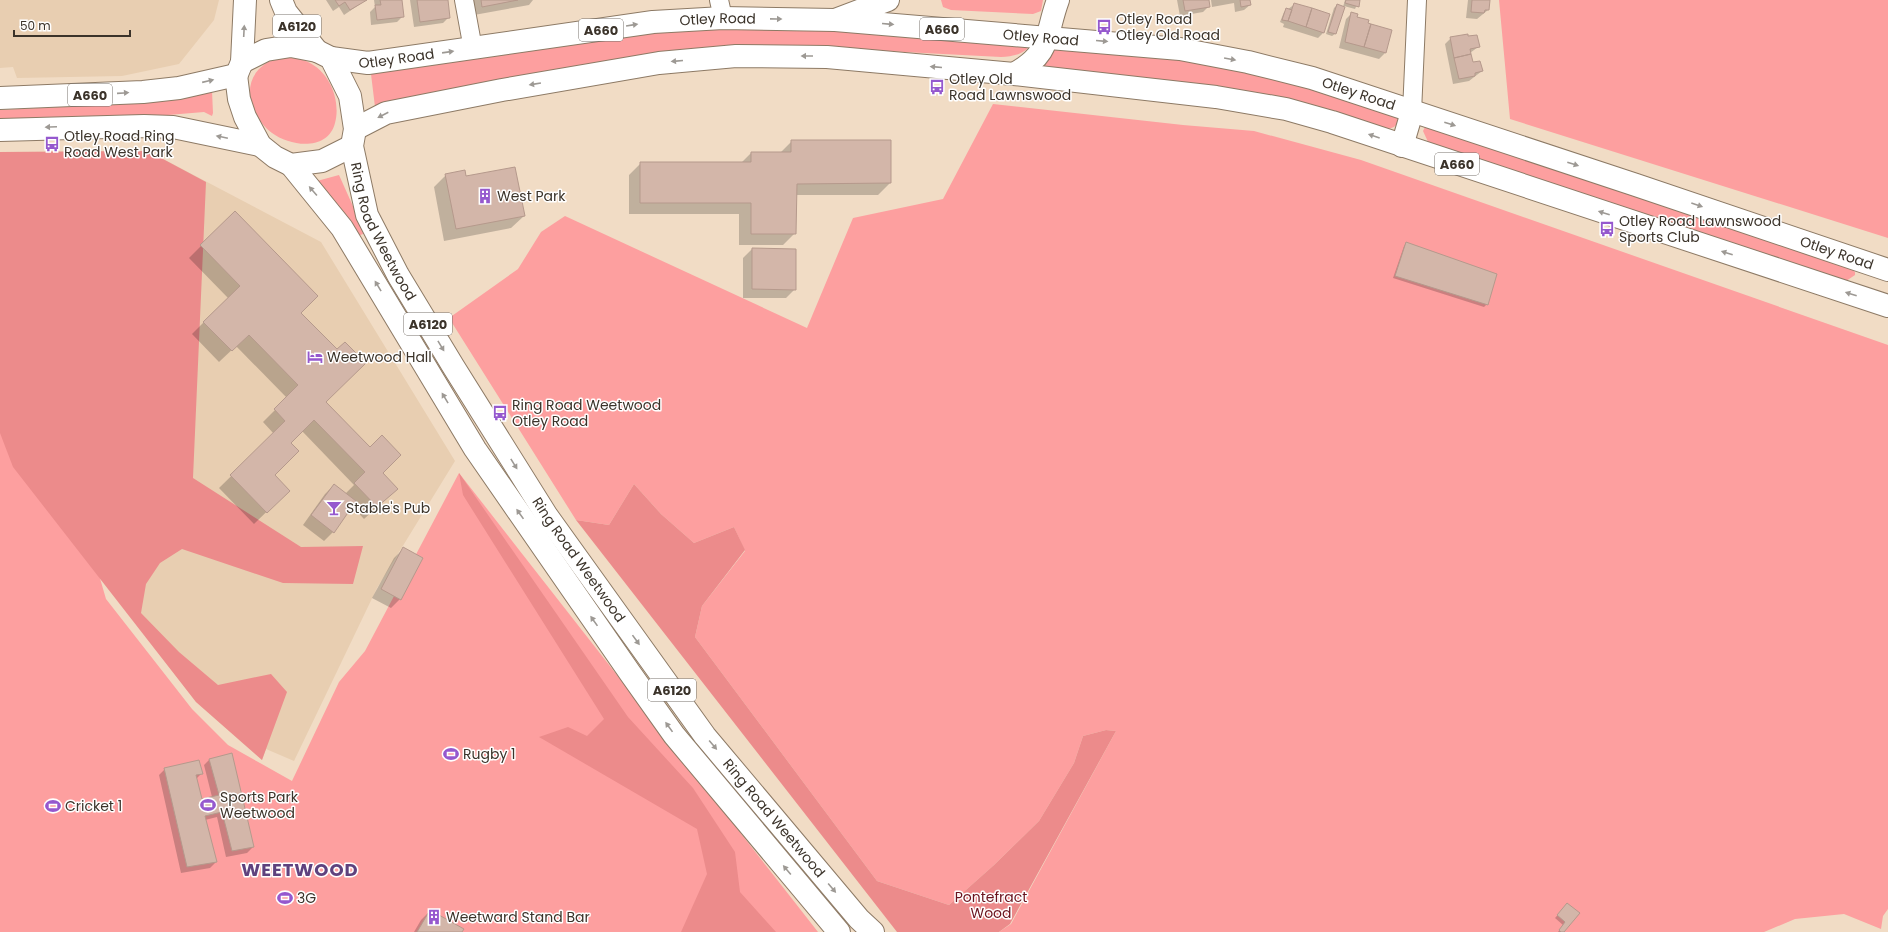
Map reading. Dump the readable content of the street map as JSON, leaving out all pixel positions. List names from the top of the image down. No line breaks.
{"streets":{"main road":["Otley Road","A6120","A660","Ring Road Weetwood"]},"crossings":[["Otley Road","A6120"],["Otley Road","A660"],["Otley Road","Ring Road Weetwood"],["A6120","A660"],["A6120","Ring Road Weetwood"],["A660","Ring Road Weetwood"]],"districts":["WEETWOOD"],"parks":["Pontefract Wood"],"places":{"bus stop":["Otley Road Otley Old Road","Otley Old Road Lawnswood","Otley Road Ring Road West Park","Otley Road Lawnswood Sports Club","Ring Road Weetwood Otley Road"],"building":["West Park","Weetward Stand Bar"],"hotel":["Weetwood Hall"],"bar":["Stable's Pub"],"sports":["Rugby 1","Sports Park Weetwood","Cricket 1","3G"]},"scale_bar":"50 m"}
